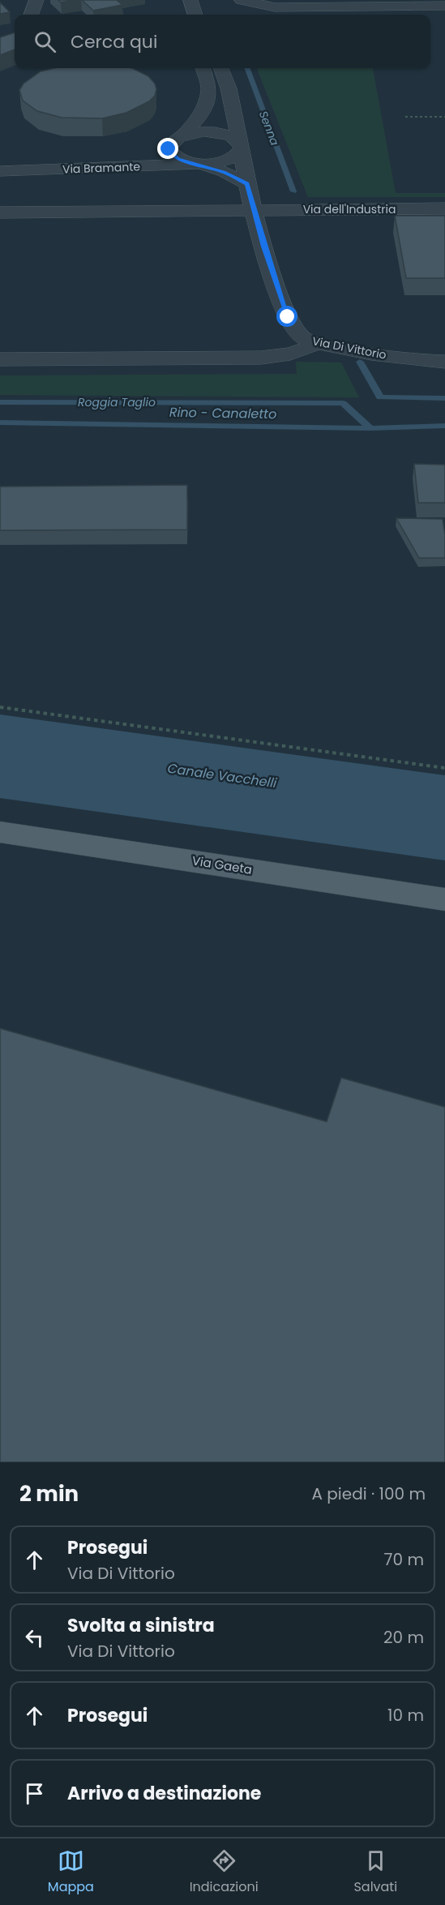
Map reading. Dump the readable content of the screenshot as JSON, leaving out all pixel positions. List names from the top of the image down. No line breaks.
{"streets":{"main road":["Via Gaeta"],"street":["Via Bramante","Via dell'Industria","Via Di Vittorio"]},"crossings":[["Via Bramante","Via Di Vittorio"],["Via dell'Industria","Via Di Vittorio"]],"water":["Senna","Roggia Taglio","Rino - Canaletto","Canale Vacchelli"],"page":{"search":"Cerca qui","heading":["2 min","A piedi · 100 m"],"list":[["Prosegui","Via Di Vittorio","70 m"],["Svolta a sinistra","Via Di Vittorio","20 m"],["Prosegui","10 m"],"Arrivo a destinazione"],"nav":["Mappa","Indicazioni","Salvati"]}}
